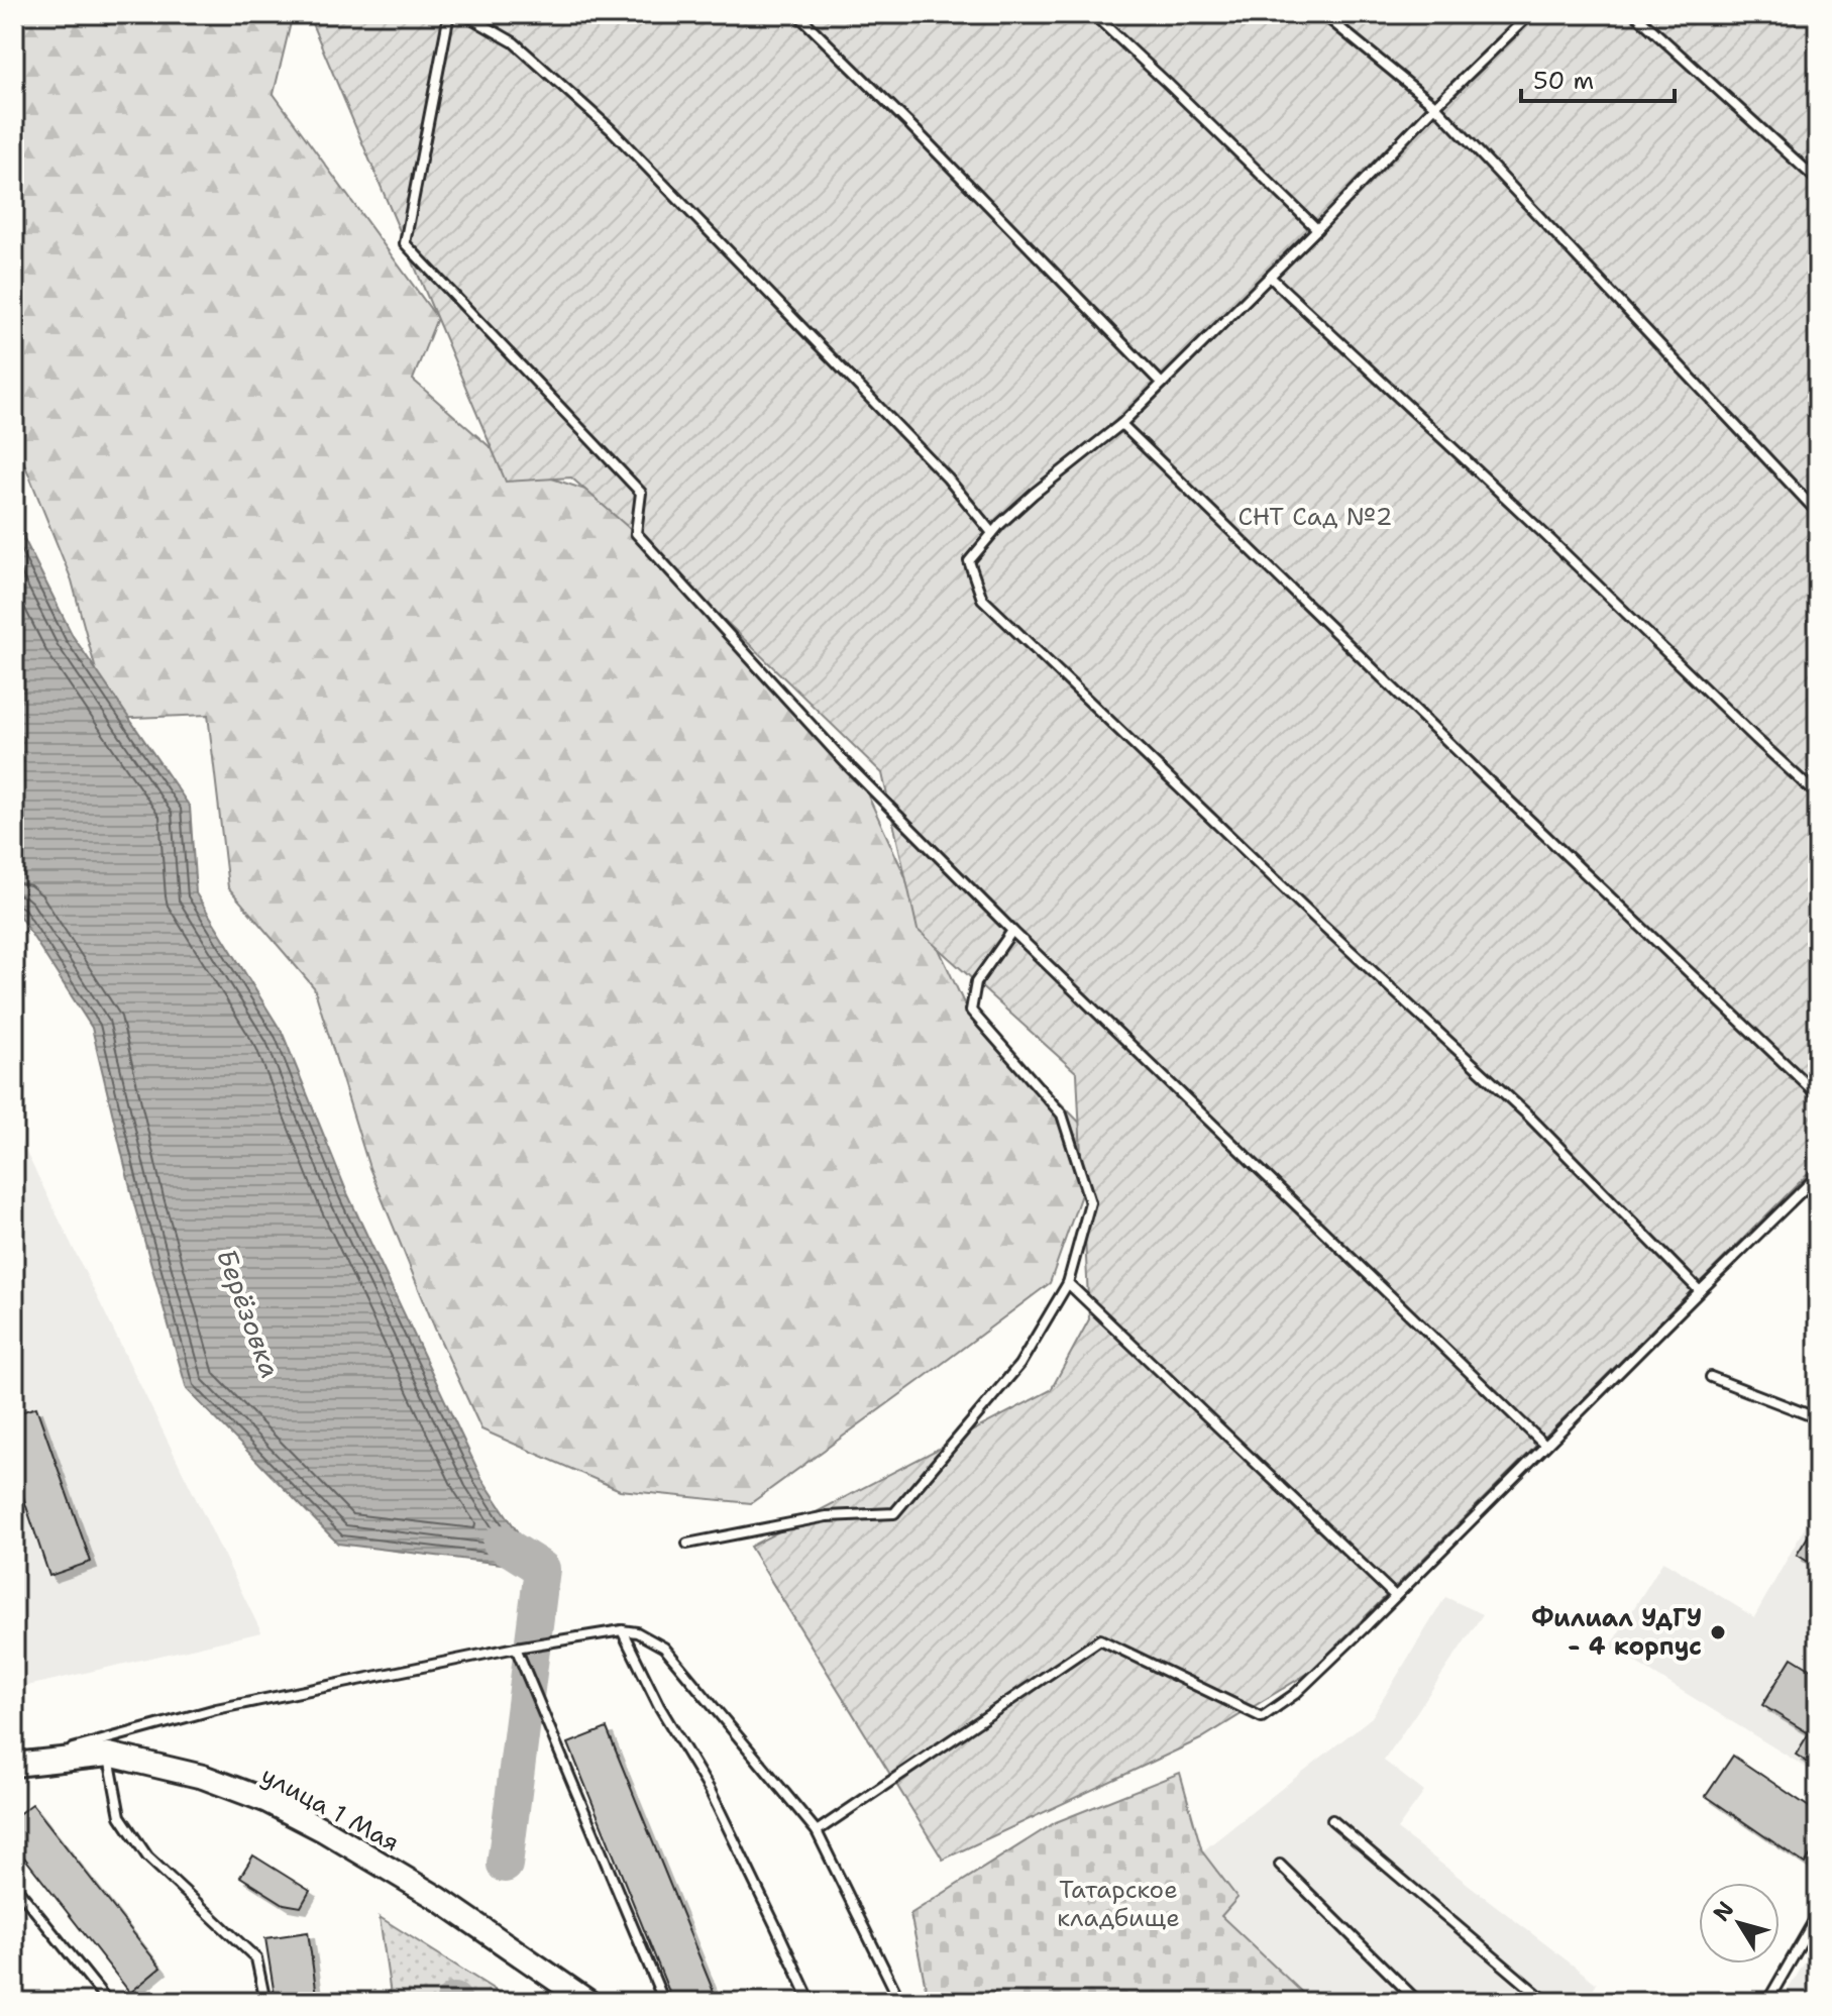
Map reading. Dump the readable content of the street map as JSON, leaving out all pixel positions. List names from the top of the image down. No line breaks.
{"streets":{"main road":["улица 1 Мая"]},"water":["Берёзовка"],"parks":["СНТ Сад №2","Татарское кладбище"],"places":["Филиал УдГУ - 4 корпус"],"scale_bar":"50 m","north":"top left"}
